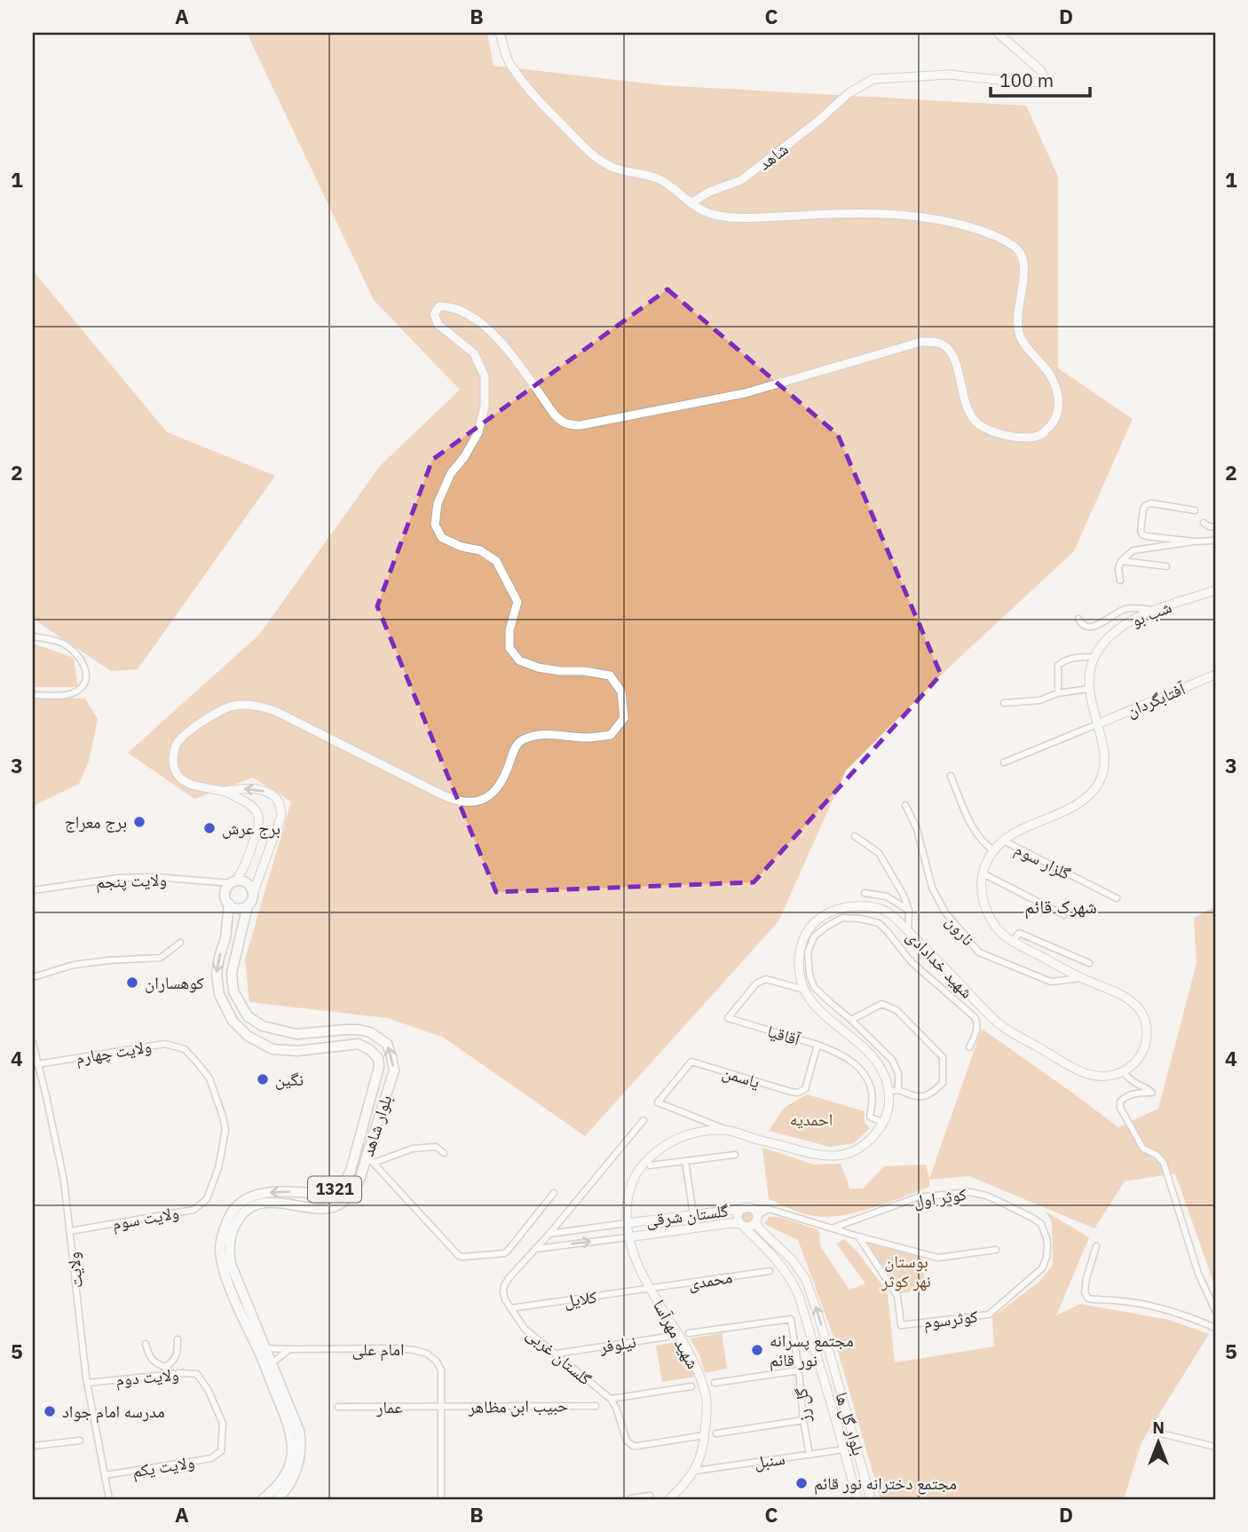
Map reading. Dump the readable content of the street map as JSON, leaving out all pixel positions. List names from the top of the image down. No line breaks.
{"streets":{"main road":["شاهد","شب بو","آفتابگردان","شهید خدادادی","بلوار شاهد","1321","گلستان شرقی","شهید مهرآسا","بلوار گل ها"],"street":["گلزار سوم","ولایت پنجم","نارون","آقاقیا","ولایت چهارم","یاسمن","کوثر اول","ولایت سوم","ولایت","محمدی","کلایل","کوثرسوم","نیلوفر","امام علی","گلستان غربی","ولایت دوم","گل رز","حبیب ابن مظاهر","عمار","سنبل","ولایت یکم"]},"crossings":[["شب بو","آفتابگردان"],["ولایت پنجم","بلوار شاهد"],["شهید خدادادی","آقاقیا"],["آقاقیا","یاسمن"],["ولایت چهارم","ولایت سوم"],["ولایت چهارم","ولایت"],["بلوار شاهد","امام علی"],["کوثر اول","کوثرسوم"],["گلستان شرقی","شهید مهرآسا"],["گلستان شرقی","بلوار گل ها"],["ولایت سوم","ولایت"],["ولایت","ولایت دوم"],["ولایت","ولایت یکم"],["محمدی","کلایل"],["محمدی","شهید مهرآسا"],["کلایل","شهید مهرآسا"],["کلایل","گلستان غربی"],["شهید مهرآسا","نیلوفر"],["شهید مهرآسا","سنبل"],["نیلوفر","گلستان غربی"],["امام علی","حبیب ابن مظاهر"],["امام علی","عمار"],["ولایت دوم","ولایت یکم"],["گل رز","سنبل"],["حبیب ابن مظاهر","عمار"],["بلوار گل ها","سنبل"]],"districts":["شهرک قائم"],"parks":["احمدیه","بوستان نهر کوثر"],"places":["برج معراج","برج عرش","کوهساران","نگین","مجتمع پسرانه نور قائم","مدرسه امام جواد","مجتمع دخترانه نور قائم"],"scale_bar":"100 m","north":"top","grid":{"columns":["A","B","C","D"],"rows":["1","2","3","4","5"]}}
